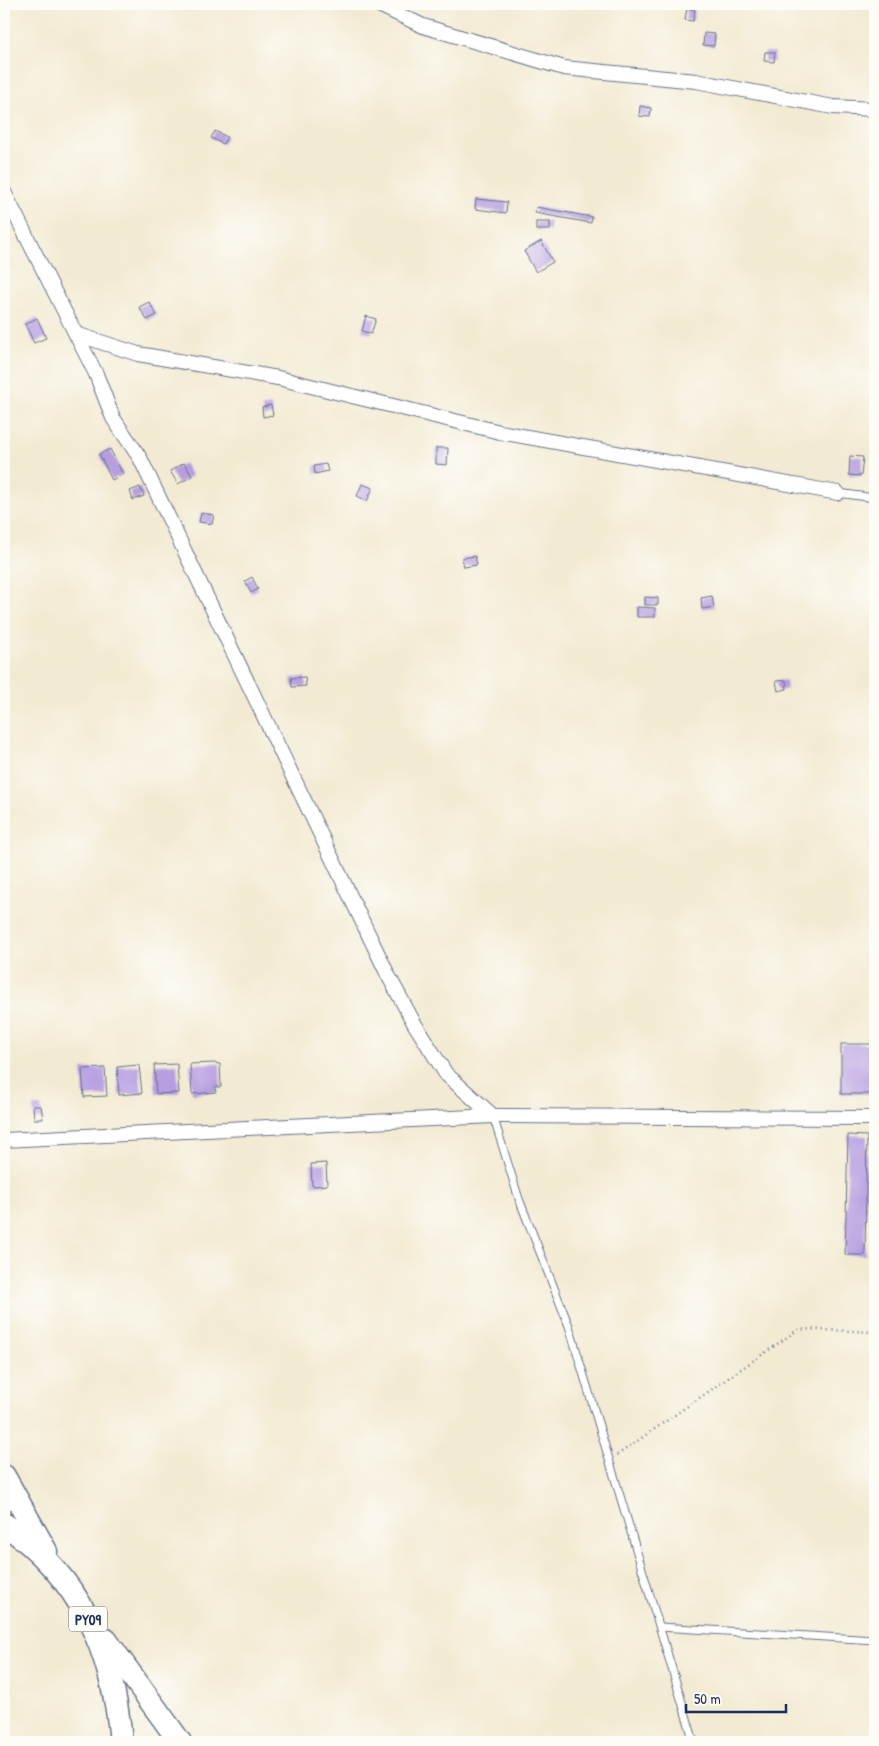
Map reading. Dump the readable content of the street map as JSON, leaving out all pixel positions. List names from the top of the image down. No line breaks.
{"streets":{"highway":["PY09"]},"scale_bar":"50 m"}
